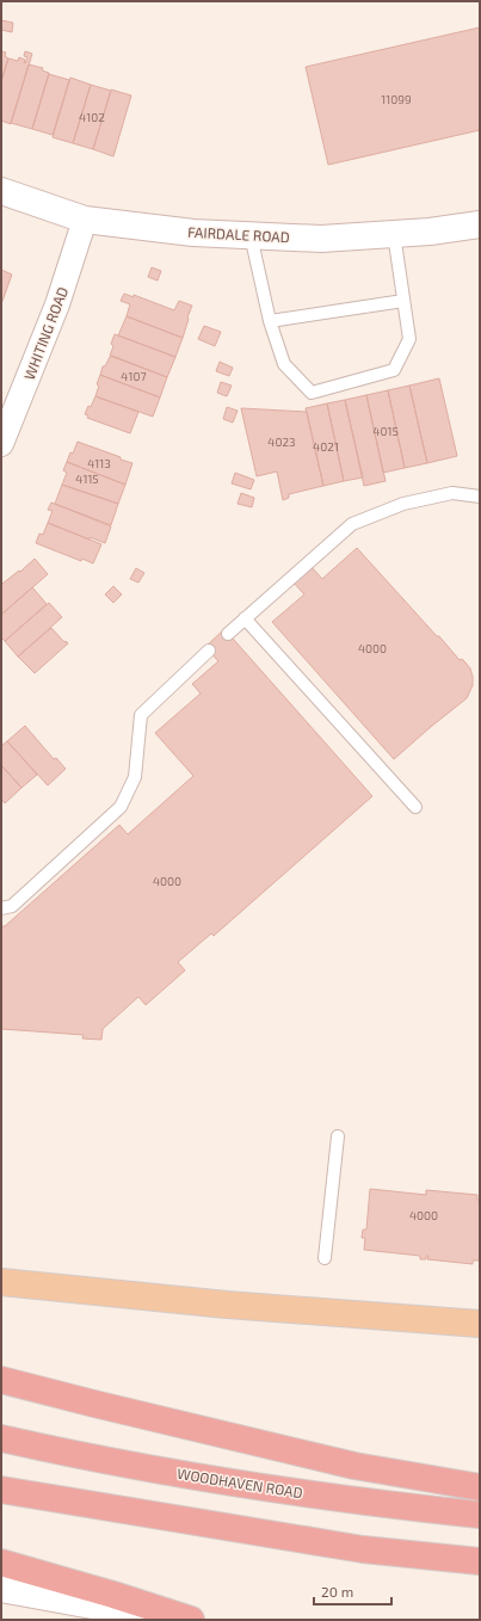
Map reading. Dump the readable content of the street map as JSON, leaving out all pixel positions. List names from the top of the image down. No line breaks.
{"streets":{"highway":["WOODHAVEN ROAD"],"street":["FAIRDALE ROAD","WHITING ROAD"]},"crossings":[["FAIRDALE ROAD","WHITING ROAD"]],"house_numbers":["11099","4102","4107","4015","4023","4021","4113","4115","4000","4000","4000"],"scale_bar":"20 m"}
